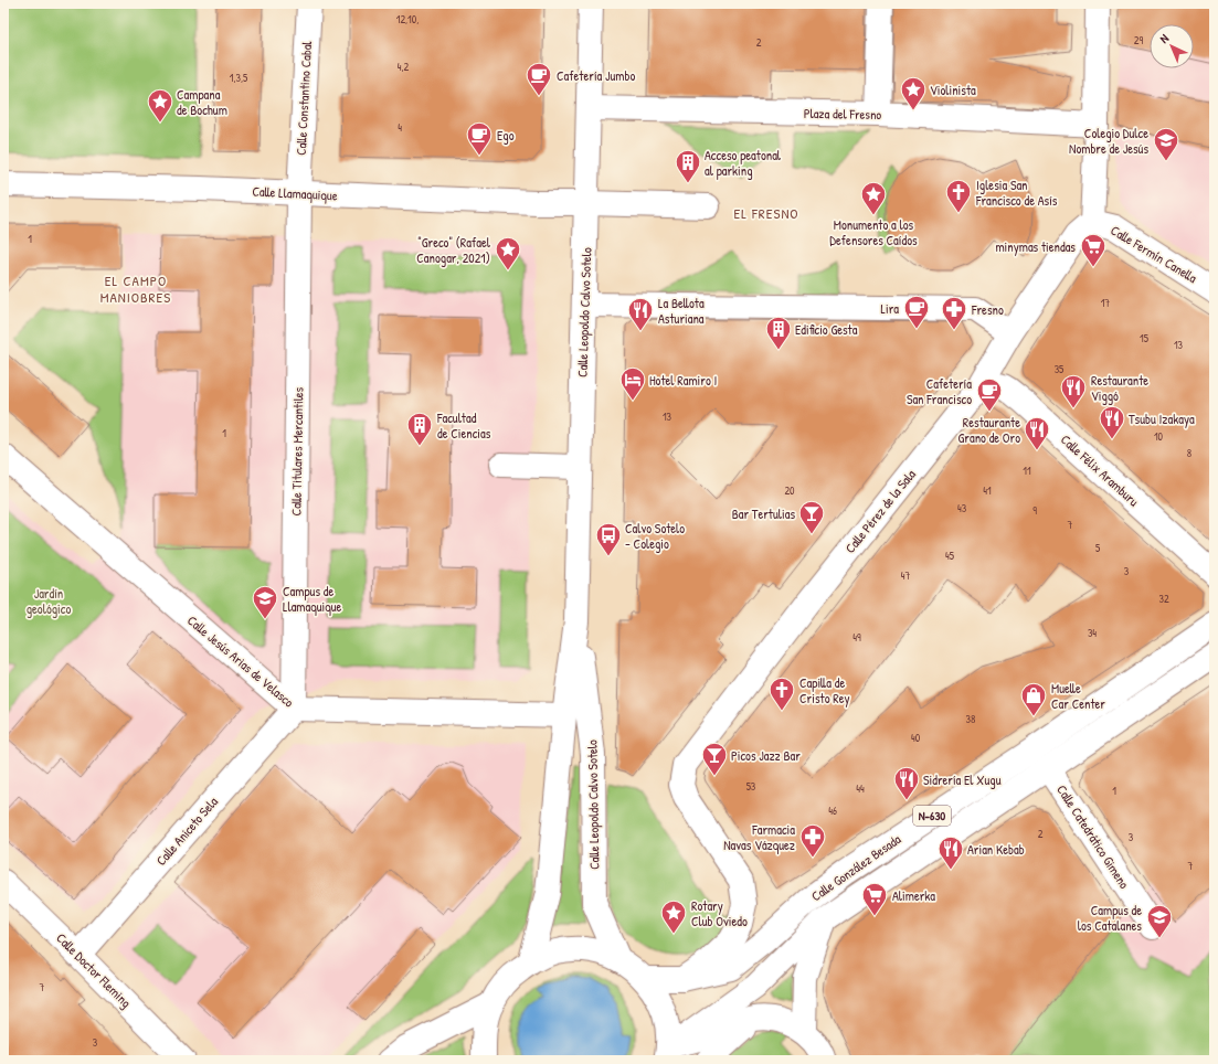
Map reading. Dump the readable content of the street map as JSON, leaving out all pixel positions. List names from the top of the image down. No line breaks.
{"streets":{"main road":["Calle Constantino Cabal","Plaza del Fresno","Calle Llamaquique","Calle Fermín Canella","Calle Leopoldo Calvo Sotelo","Calle Titulares Mercantiles","Calle Félix Aramburu","Calle Pérez de la Sala","Calle Jesús Arias de Velasco","N-630","Calle Aniceto Sela","Calle Catedrático Gimeno","Calle González Besada","Calle Doctor Fleming"]},"crossings":[["Calle Constantino Cabal","Calle Llamaquique"],["Calle Constantino Cabal","Calle Titulares Mercantiles"],["Plaza del Fresno","Calle Leopoldo Calvo Sotelo"],["Calle Llamaquique","Calle Leopoldo Calvo Sotelo"],["Calle Llamaquique","Calle Titulares Mercantiles"],["Calle Fermín Canella","Calle Pérez de la Sala"],["Calle Leopoldo Calvo Sotelo","Calle Jesús Arias de Velasco"],["Calle Titulares Mercantiles","Calle Jesús Arias de Velasco"],["Calle Titulares Mercantiles","Calle Aniceto Sela"],["Calle Félix Aramburu","Calle Pérez de la Sala"],["Calle Pérez de la Sala","Calle González Besada"],["Calle Jesús Arias de Velasco","Calle Aniceto Sela"],["Calle Aniceto Sela","Calle Doctor Fleming"],["Calle Catedrático Gimeno","Calle González Besada"]],"districts":["EL FRESNO","EL CAMPO MANIOBRES"],"parks":["Jardín geológico"],"places":{"cafe":["Cafetería Jumbo","Ego","Lira","Cafetería San Francisco"],"place":["Violinista","Campana de Bochum","Monumento a los Defensores Caídos","\"Greco\" (Rafael Canogar, 2021)","Rotary Club Oviedo"],"school or university":["Colegio Dulce Nombre de Jesús","Campus de Llamaquique","Campus de los Catalanes"],"building":["Acceso peatonal al parking","Edificio Gesta","Facultad de Ciencias"],"church":["Iglesia San Francisco de Asís","Capilla de Cristo Rey"],"supermarket":["minymas tiendas","Alimerka"],"pharmacy":["Fresno","Farmacia Navas Vázquez"],"restaurant":["La Bellota Asturiana","Restaurante Viggó","Tsubu Izakaya","Restaurante Grano de Oro","Sidrería El Xugu","Arian Kebab"],"hotel":["Hotel Ramiro I"],"bar":["Bar Tertulias","Picos Jazz Bar"],"bus stop":["Calvo Sotelo - Colegio"],"shop":["Muelle Car Center"]},"house_numbers":["12,10,","29","2","4,2","1,3,5","4","1","17","15","13","35","13","1","10","8","11","20","41","43","9","7","5","45","3","47","32","34","49","38","40","53","44","1","46","2","3","7","7","3"],"north":"top left"}
